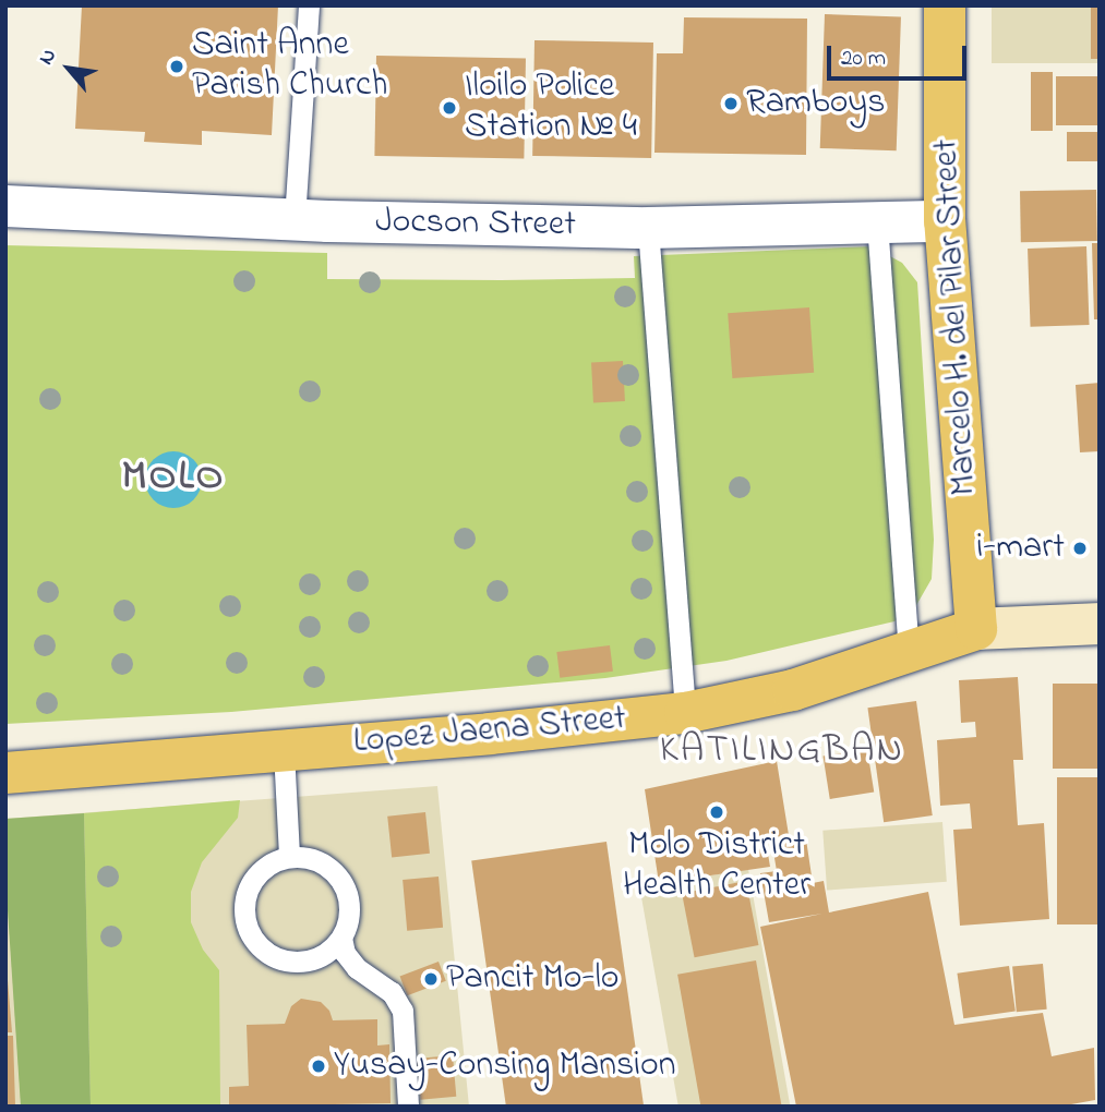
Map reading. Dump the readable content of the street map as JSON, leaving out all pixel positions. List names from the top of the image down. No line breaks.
{"streets":{"main road":["Marcelo H. del Pilar Street","Lopez Jaena Street"],"street":["Jocson Street"]},"crossings":[["Jocson Street","Marcelo H. del Pilar Street"],["Marcelo H. del Pilar Street","Lopez Jaena Street"]],"districts":["MOLO","KATILINGBAN"],"places":["Saint Anne Parish Church","Ramboys","Iloilo Police Station № 4","i-mart","Molo District Health Center","Pancit Mo-lo","Yusay-Consing Mansion"],"scale_bar":"20 m","north":"top left"}
